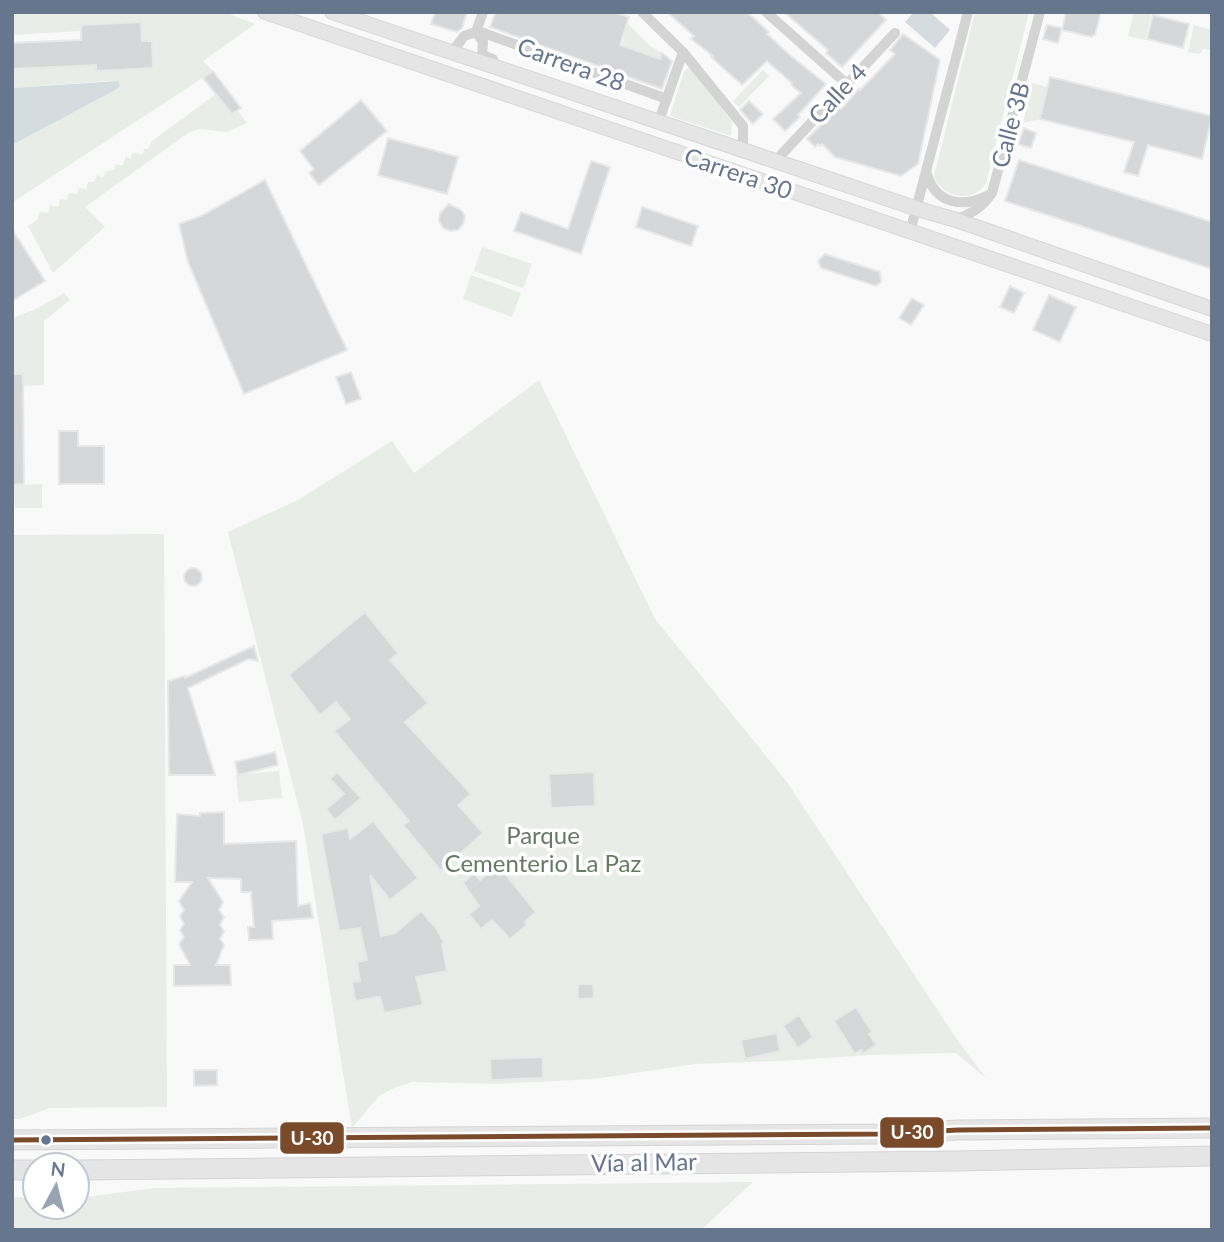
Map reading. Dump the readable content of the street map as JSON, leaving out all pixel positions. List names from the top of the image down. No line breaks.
{"streets":{"highway":["Vía al Mar"],"main road":["Carrera 30"],"street":["Carrera 28","Calle 4","Calle 3B"]},"crossings":[["Calle 3B","Carrera 30"]],"parks":["Parque Cementerio La Paz"],"lines":["transit line U-30"],"north":"top"}
